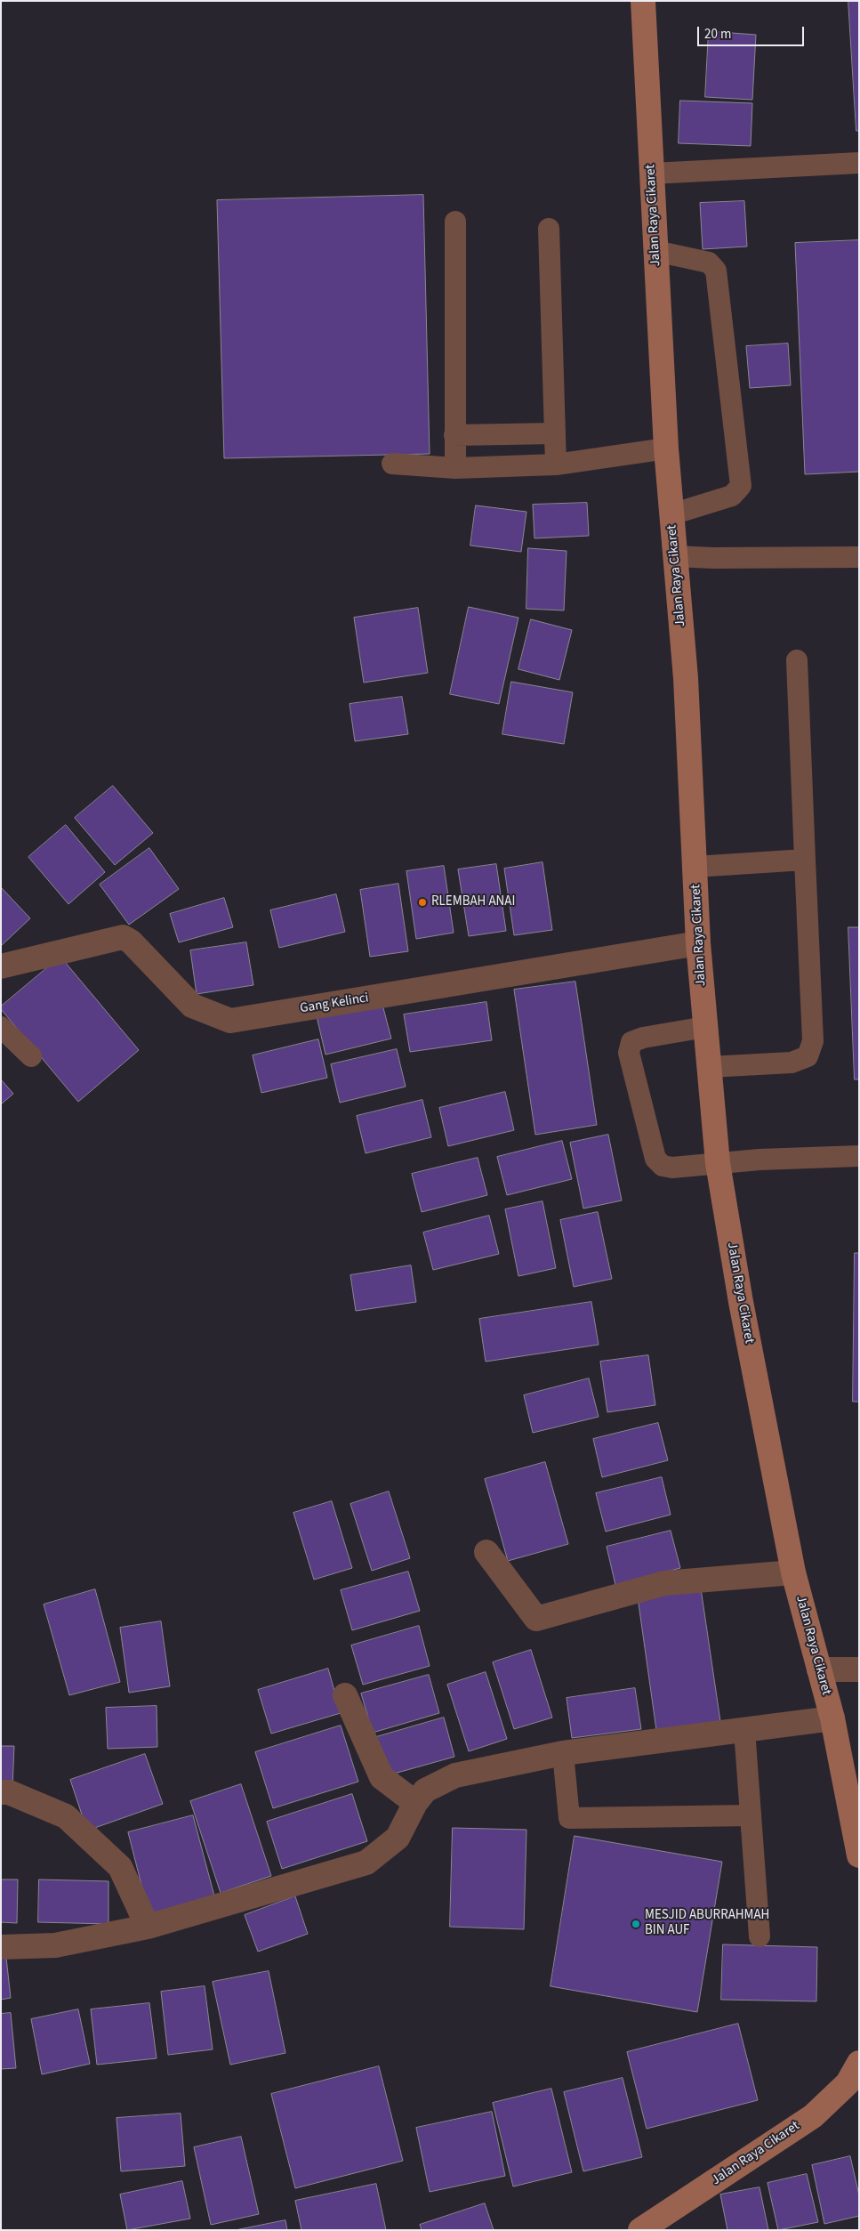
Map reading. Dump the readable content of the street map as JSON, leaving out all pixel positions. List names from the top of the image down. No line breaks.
{"streets":{"main road":["Jalan Raya Cikaret"],"street":["Gang Kelinci"]},"crossings":[["Jalan Raya Cikaret","Gang Kelinci"]],"places":["RLEMBAH ANAI","MESJID ABURRAHMAH BIN AUF"],"scale_bar":"20 m"}
